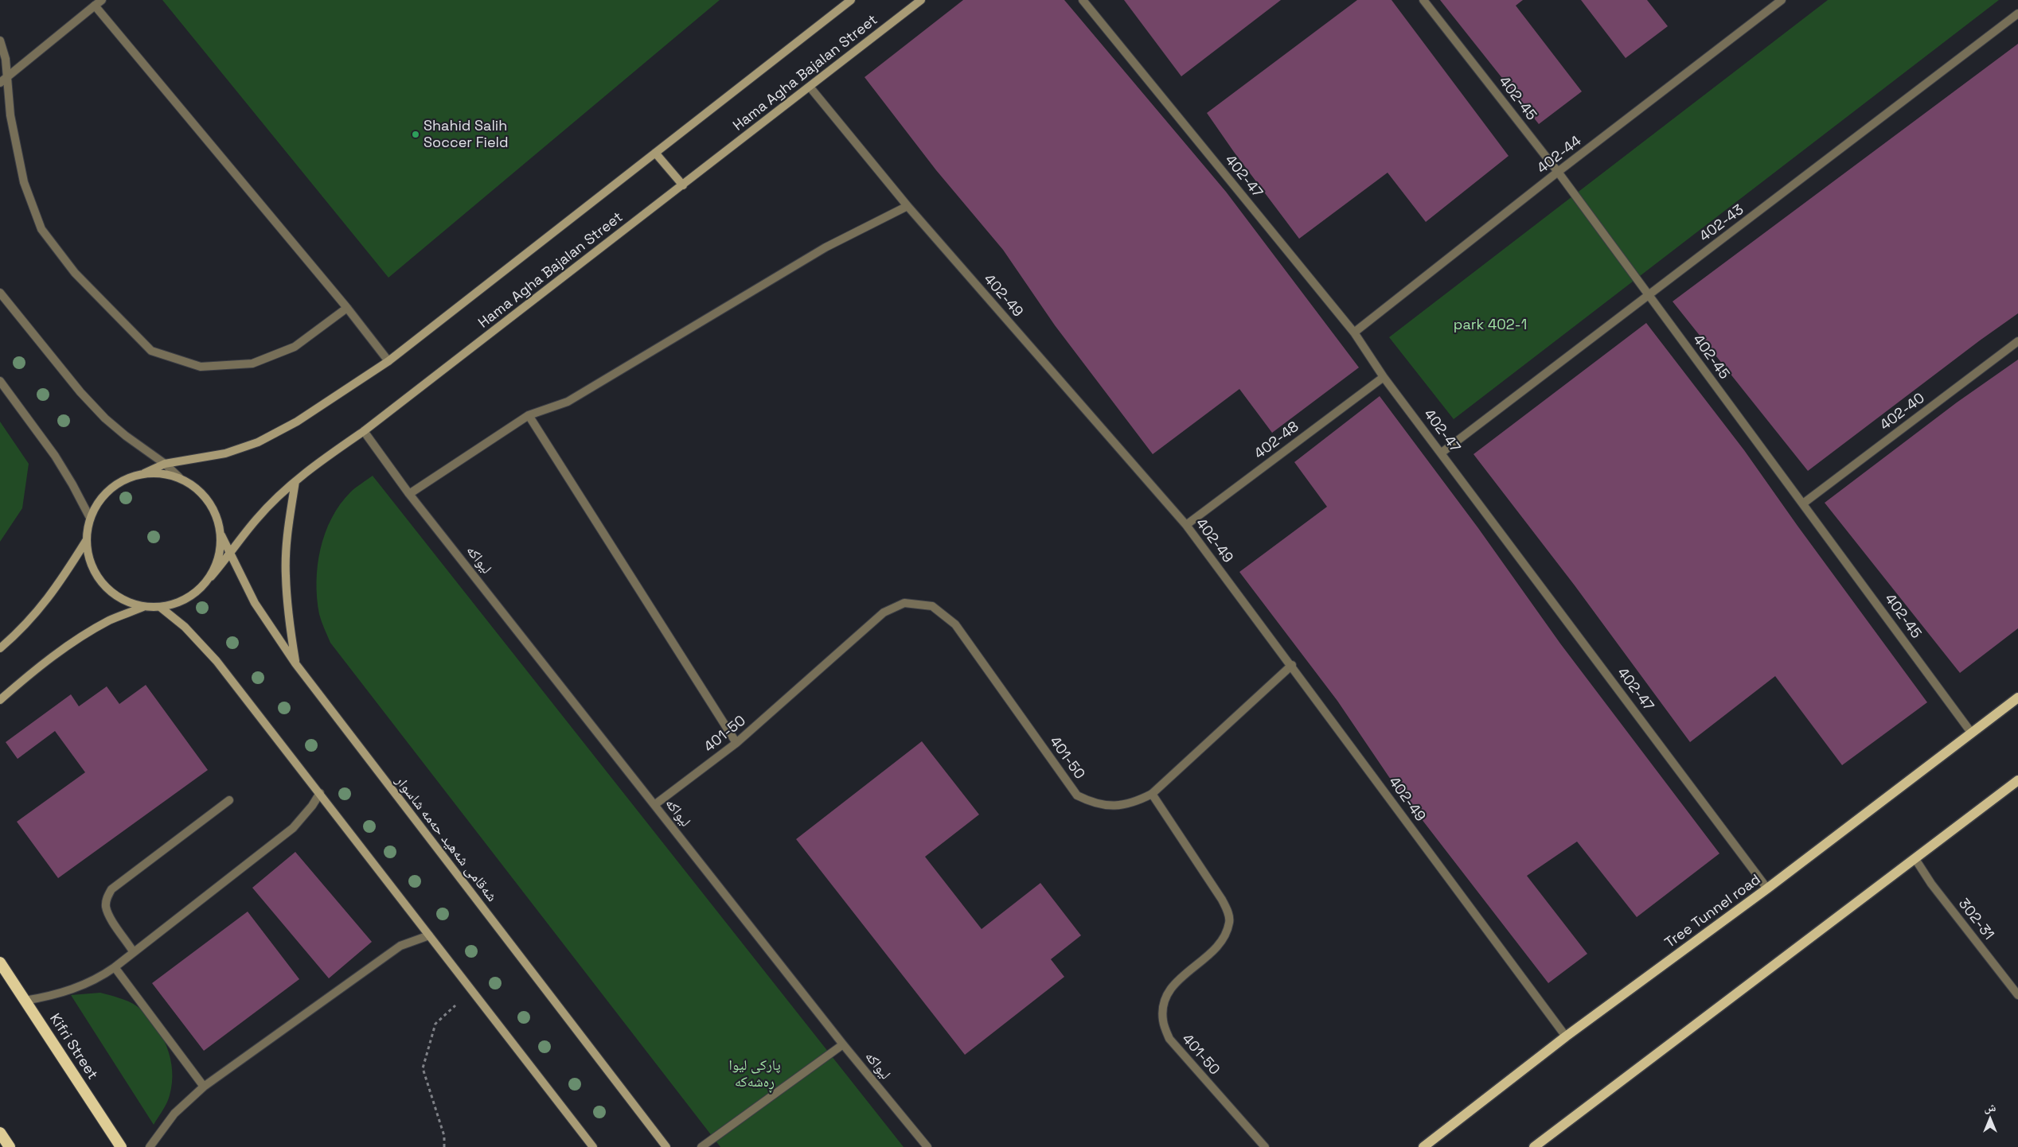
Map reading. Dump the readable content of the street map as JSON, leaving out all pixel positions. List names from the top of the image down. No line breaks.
{"streets":{"highway":["Kifri Street"],"main road":["Hama Agha Bajalan Street","شەقامی شەهید حەمە شاسوار","Tree Tunnel road"],"street":["402-45","402-44","402-47","402-43","402-49","402-40","402-48","لیواکە","401-50","302-31"]},"crossings":[["Hama Agha Bajalan Street","402-49"],["Hama Agha Bajalan Street","لیواکە"],["Hama Agha Bajalan Street","شەقامی شەهید حەمە شاسوار"],["402-45","402-44"],["402-45","402-43"],["402-45","402-40"],["402-45","Tree Tunnel road"],["402-44","402-47"],["402-47","402-43"],["402-47","402-48"],["402-47","Tree Tunnel road"],["402-49","402-48"],["402-49","Tree Tunnel road"],["لیواکە","401-50"]],"parks":["park 402-1","پارکی لیوا ڕەشەکە"],"places":["Shahid Salih Soccer Field"],"north":"top"}
